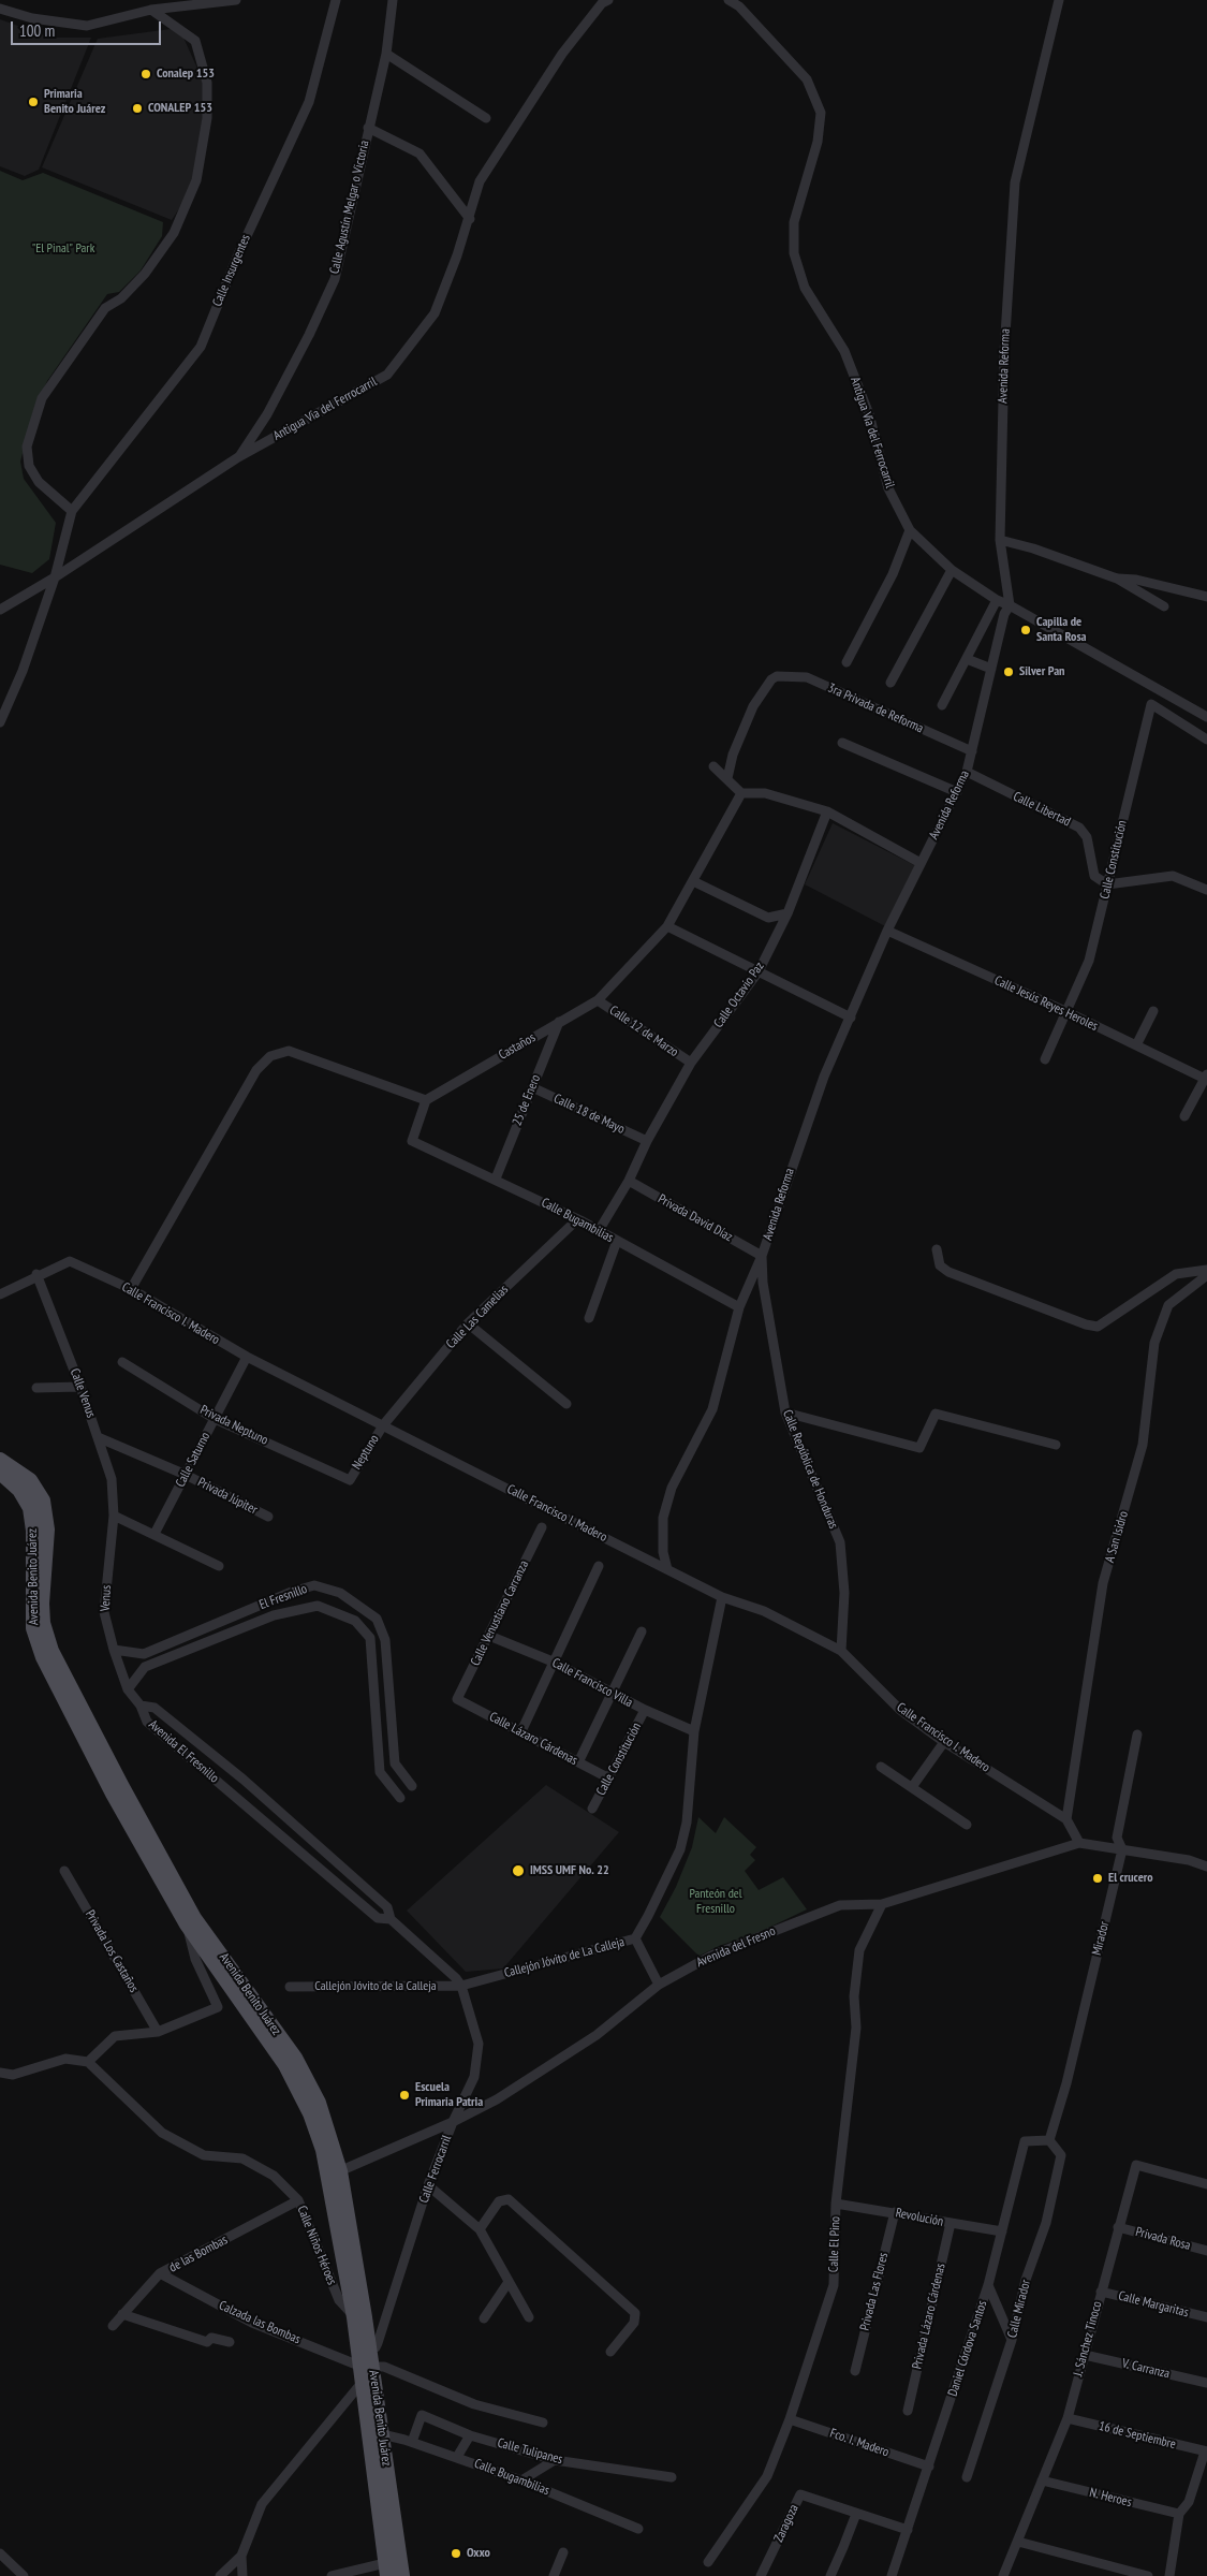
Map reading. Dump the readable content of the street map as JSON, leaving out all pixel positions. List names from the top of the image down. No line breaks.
{"streets":{"main road":["Avenida Benito Juárez"],"street":["Calle Agustín Melgar o Victoria","Calle Insurgentes","Avenida Reforma","Antigua Vía del Ferrocarril","3ra Privada de Reforma","Calle Libertad","Calle Constitución","Calle Octavio Paz","Calle Jesús Reyes Heroles","Calle 12 de Marzo","Castaños","25 de Enero","Calle 18 de Mayo","Privada David Díaz","Calle Bugambilias","Calle Francisco I. Madero","Calle Las Camelias","Calle Venus","Privada Neptuno","Neptuno","Calle Saturno","Calle República de Honduras","Privada Júpiter","A San Isidro","El Fresnillo","Venus","Calle Venustiano Carranza","Calle Francisco Villa","Calle Lázaro Cárdenas","Avenida El Fresnillo","Mirador","Avenida del Fresno","Privada Los Castaños","Callejón Jóvito de La Calleja","Callejón Jóvito de la Calleja","Calle Ferrocarril","Revolución","Privada Rosa","Calle El Pino","Calle Niños Héroes","de las Bombas","Privada Las Flores","Calle Margaritas","Calle Mirador","Privada Lázaro Cárdenas","Calzada las Bombas","J. Sánchez Tinoco","Daniel Córdova Santos","V. Carranza","16 de Septiembre","Fco. I. Madero","Calle Tulipanes","N. Heroes","Zaragoza"]},"crossings":[["Calle Agustín Melgar o Victoria","Antigua Vía del Ferrocarril"],["Avenida Reforma","Antigua Vía del Ferrocarril"],["Avenida Reforma","3ra Privada de Reforma"],["Avenida Reforma","Calle Libertad"],["Avenida Reforma","Calle Jesús Reyes Heroles"],["Avenida Reforma","Privada David Díaz"],["Avenida Reforma","Calle Bugambilias"],["Avenida Reforma","Calle Francisco I. Madero"],["Avenida Reforma","Calle República de Honduras"],["Calle Libertad","Calle Constitución"],["Calle Constitución","Calle Jesús Reyes Heroles"],["Calle Constitución","Calle Francisco Villa"],["Calle Constitución","Calle Lázaro Cárdenas"],["Calle Octavio Paz","Calle 12 de Marzo"],["Calle Octavio Paz","Calle 18 de Mayo"],["Calle Octavio Paz","Privada David Díaz"],["Calle Octavio Paz","Calle Bugambilias"],["Calle 12 de Marzo","Castaños"],["Castaños","25 de Enero"],["Castaños","Calle Bugambilias"],["25 de Enero","Calle 18 de Mayo"],["25 de Enero","Calle Bugambilias"],["Privada David Díaz","Calle República de Honduras"],["Calle Bugambilias","Calle Las Camelias"],["Calle Bugambilias","Avenida Benito Juárez"],["Calle Bugambilias","Calle Tulipanes"],["Calle Francisco I. Madero","Calle Las Camelias"],["Calle Francisco I. Madero","Calle Venus"],["Calle Francisco I. Madero","Neptuno"],["Calle Francisco I. Madero","Calle Saturno"],["Calle Francisco I. Madero","Calle República de Honduras"],["Calle Francisco I. Madero","A San Isidro"],["Calle Francisco I. Madero","Avenida del Fresno"],["Calle Francisco I. Madero","Callejón Jóvito de La Calleja"],["Calle Las Camelias","Neptuno"],["Calle Venus","Privada Júpiter"],["Calle Venus","Venus"],["Privada Neptuno","Neptuno"],["Privada Neptuno","Calle Saturno"],["Calle Saturno","Privada Júpiter"],["Avenida Benito Juárez","Avenida del Fresno"],["Avenida Benito Juárez","Calle Ferrocarril"],["Avenida Benito Juárez","Calle Niños Héroes"],["Avenida Benito Juárez","Calzada las Bombas"],["Venus","Avenida El Fresnillo"],["Calle Venustiano Carranza","Calle Francisco Villa"],["Calle Venustiano Carranza","Calle Lázaro Cárdenas"],["Calle Francisco Villa","Callejón Jóvito de La Calleja"],["Avenida El Fresnillo","Callejón Jóvito de La Calleja"],["Avenida El Fresnillo","Callejón Jóvito de la Calleja"],["Avenida El Fresnillo","Calle Ferrocarril"],["Mirador","Calle Mirador"],["Mirador","Daniel Córdova Santos"],["Avenida del Fresno","Calle Ferrocarril"],["Avenida del Fresno","Calle El Pino"],["Callejón Jóvito de La Calleja","Callejón Jóvito de la Calleja"],["Callejón Jóvito de La Calleja","Calle Ferrocarril"],["Callejón Jóvito de la Calleja","Calle Ferrocarril"],["Calle Ferrocarril","Calzada las Bombas"],["Revolución","Calle El Pino"],["Revolución","Privada Las Flores"],["Revolución","Privada Lázaro Cárdenas"],["Revolución","Daniel Córdova Santos"],["Privada Rosa","J. Sánchez Tinoco"],["Calle El Pino","Fco. I. Madero"],["Calle Niños Héroes","de las Bombas"],["de las Bombas","Calzada las Bombas"],["Calle Margaritas","J. Sánchez Tinoco"],["Calle Mirador","Daniel Córdova Santos"],["J. Sánchez Tinoco","V. Carranza"],["J. Sánchez Tinoco","16 de Septiembre"],["J. Sánchez Tinoco","N. Heroes"],["Daniel Córdova Santos","Fco. I. Madero"],["Daniel Córdova Santos","Zaragoza"]],"parks":["\"El Pinal\" Park","Panteón del Fresnillo"],"places":["Conalep 153","Primaria Benito Juárez","CONALEP 153","Capilla de Santa Rosa","Silver Pan","IMSS UMF No. 22","El crucero","Escuela Primaria Patria","Oxxo"],"scale_bar":"100 m"}
